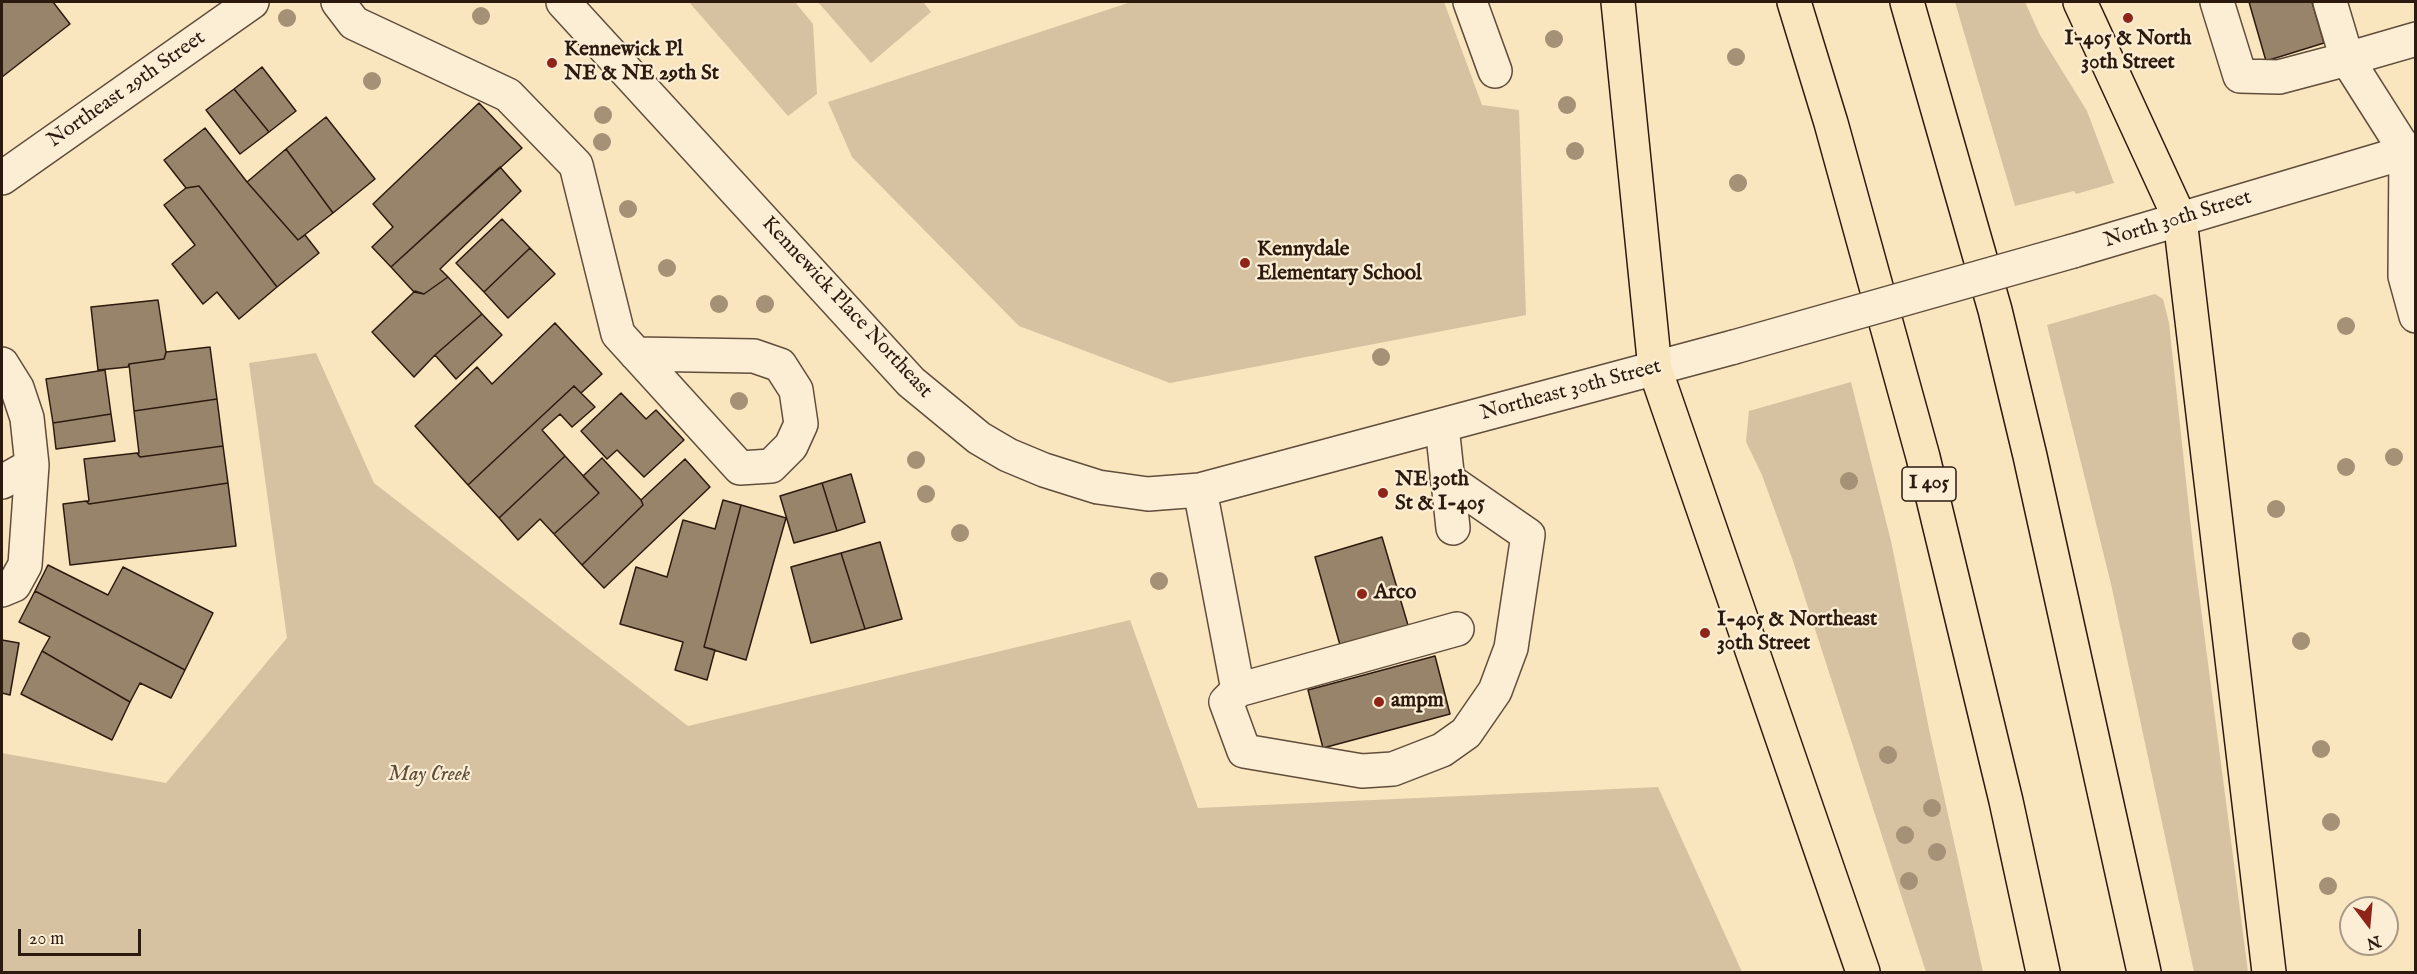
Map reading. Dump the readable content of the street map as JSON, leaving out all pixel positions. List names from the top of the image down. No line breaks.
{"streets":{"highway":["I 405"],"street":["Northeast 29th Street","North 30th Street","Kennewick Place Northeast","Northeast 30th Street"]},"crossings":[["North 30th Street","Northeast 30th Street"],["Kennewick Place Northeast","Northeast 30th Street"]],"parks":["May Creek"],"places":["I-405 & North 30th Street","Kennewick Pl NE & NE 29th St","Kennydale Elementary School","NE 30th St & I-405","Arco","I-405 & Northeast 30th Street","ampm"],"scale_bar":"20 m","north":"bottom"}
